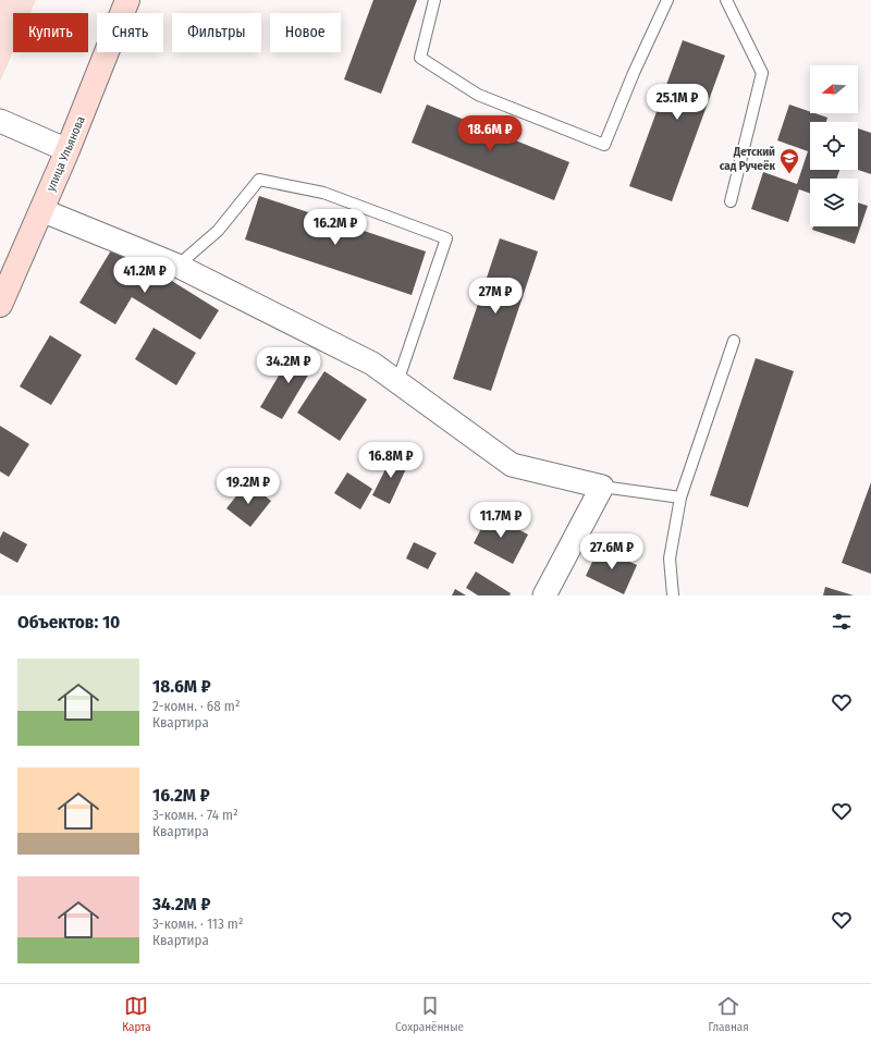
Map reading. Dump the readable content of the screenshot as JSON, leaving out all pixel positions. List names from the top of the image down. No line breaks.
{"streets":{"main road":["улица Ульянова"]},"places":{"school or university":["Детский сад Ручеёк"]},"north":"left","page":{"chip":["Купить","Снять","Фильтры","Новое"],"price":["25.1M ₽","18.6M ₽","16.2M ₽","41.2M ₽","27M ₽","34.2M ₽","16.8M ₽","19.2M ₽","11.7M ₽","27.6M ₽"],"heading":"Объектов: 10","list":[{"name":"18.6M ₽","note":"2-комн. · 68 m² · Квартира"},{"name":"16.2M ₽","note":"3-комн. · 74 m² · Квартира"},{"name":"34.2M ₽","note":"3-комн. · 113 m² · Квартира"}],"tabs":["Карта","Сохранённые","Главная"]}}
